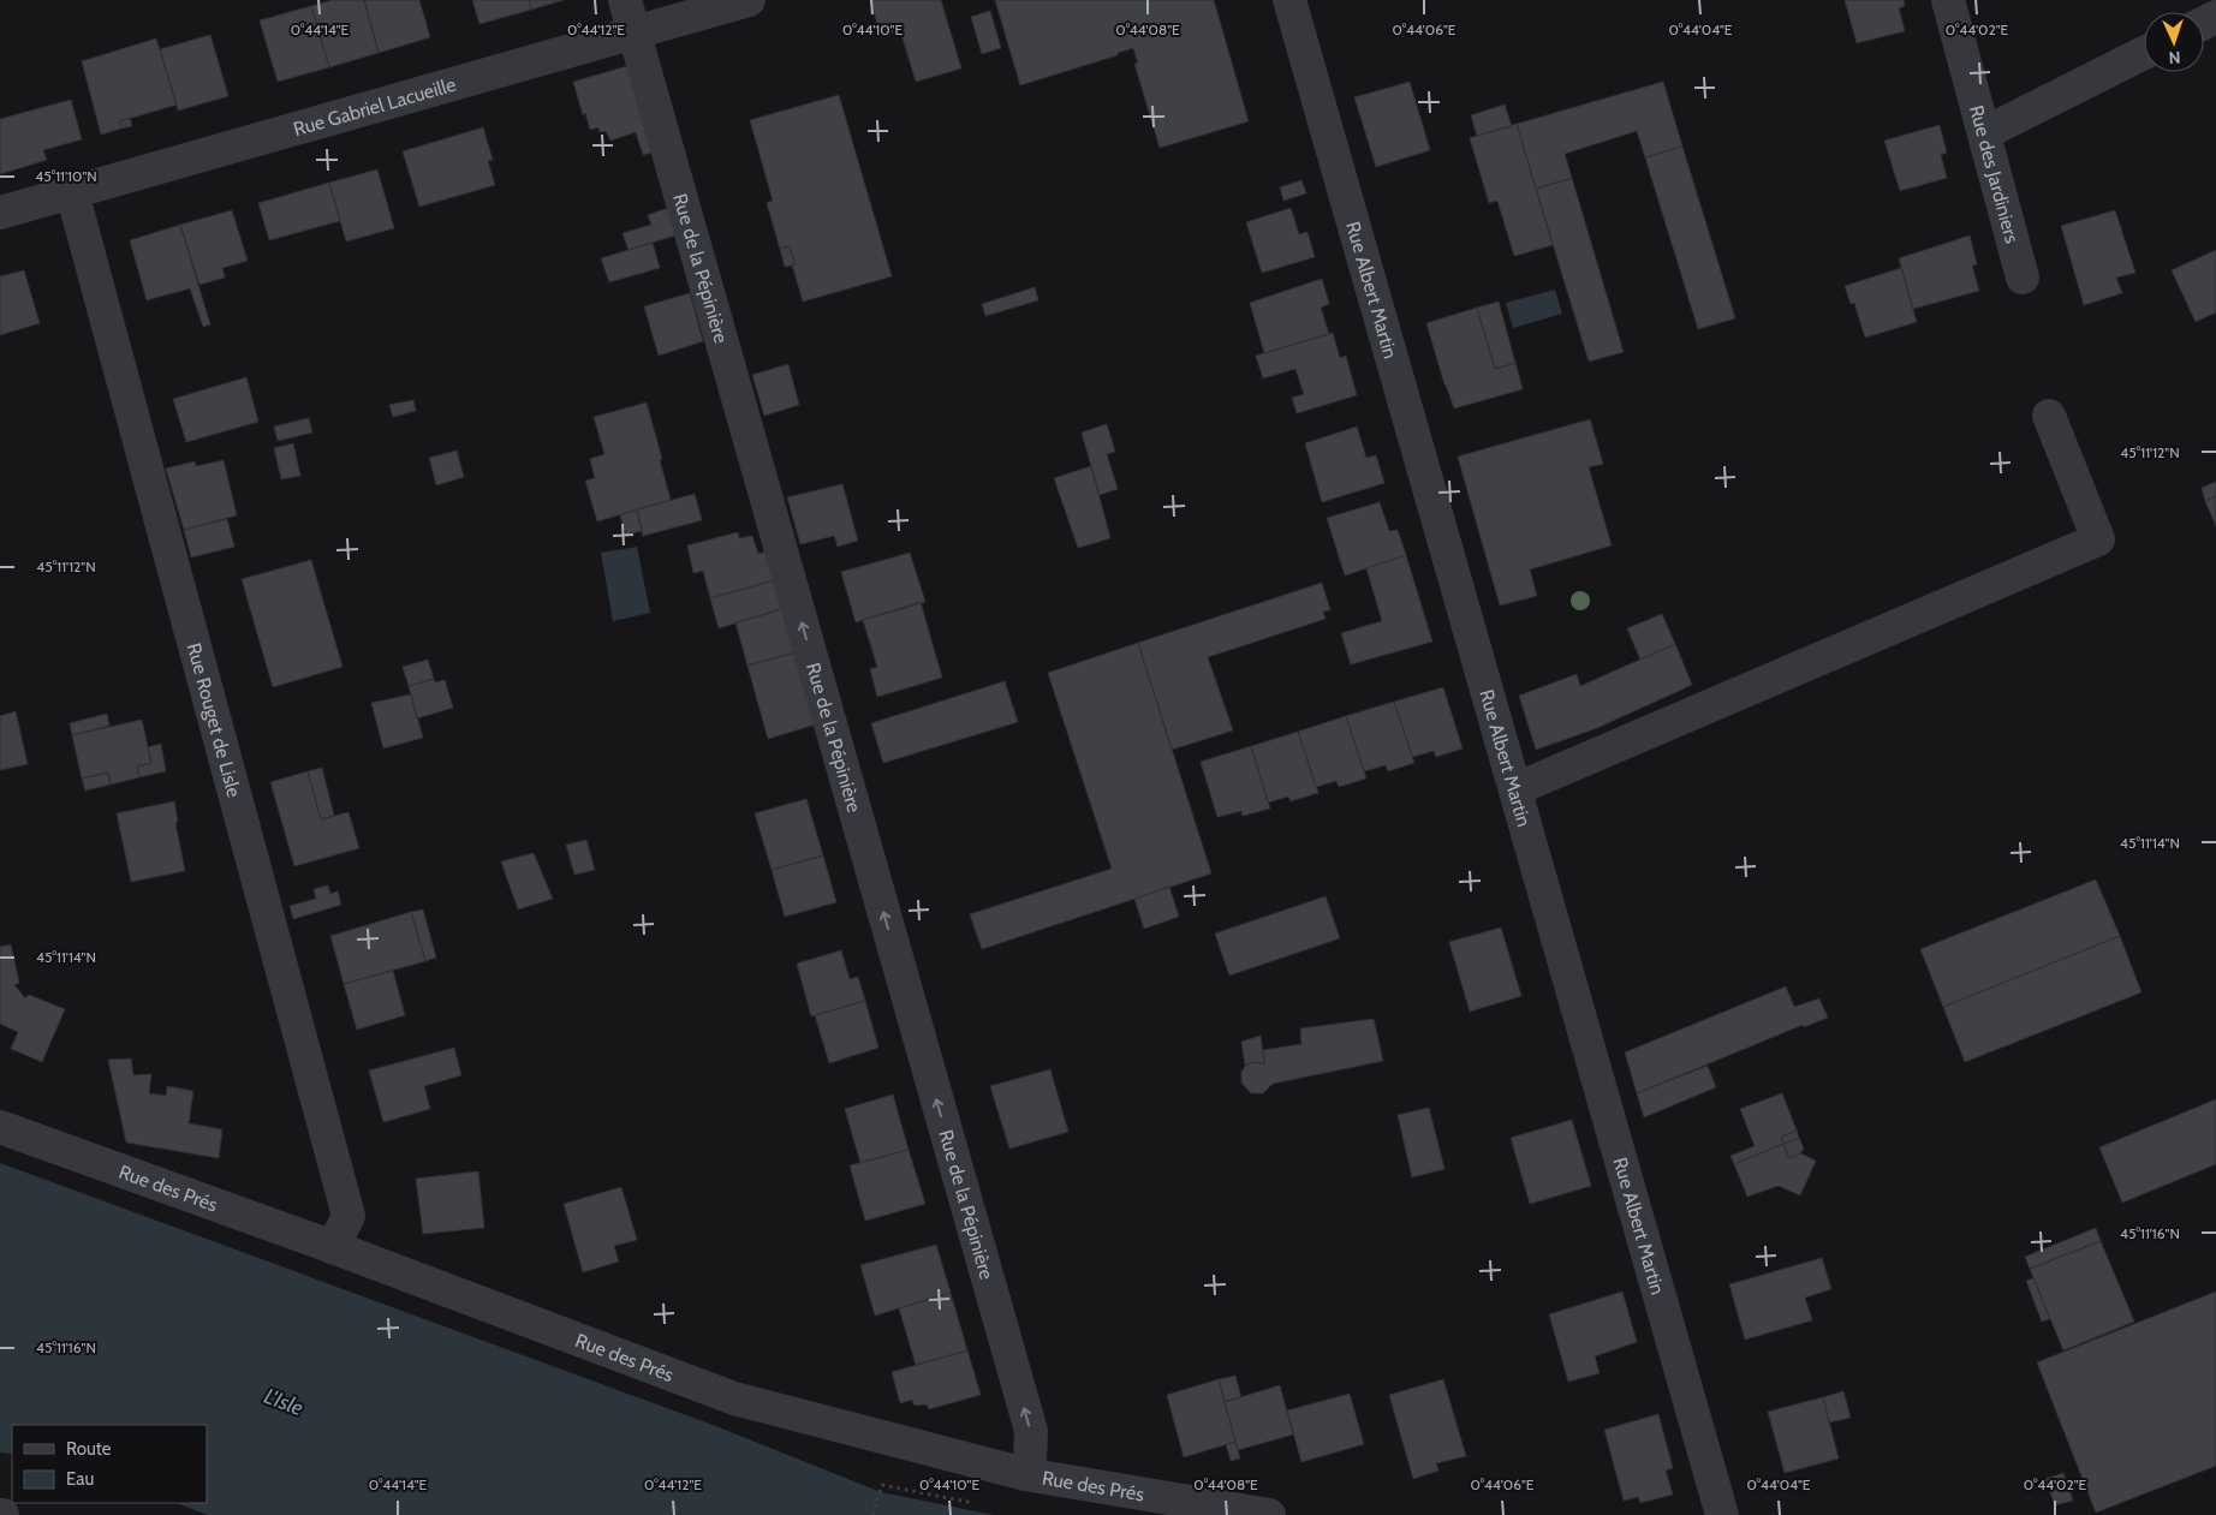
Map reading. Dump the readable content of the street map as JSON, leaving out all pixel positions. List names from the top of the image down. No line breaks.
{"streets":{"street":["Rue Gabriel Lacueille","Rue des Jardiniers","Rue de la Pépinière","Rue Albert Martin","Rue Rouget de Lisle","Rue des Prés"]},"crossings":[["Rue Gabriel Lacueille","Rue de la Pépinière"],["Rue Gabriel Lacueille","Rue Rouget de Lisle"],["Rue de la Pépinière","Rue des Prés"],["Rue Rouget de Lisle","Rue des Prés"]],"one_way":["Rue de la Pépinière"],"water":["L'Isle"],"legend":["Route","Eau"],"north":"bottom","coordinates":["0°44'14\"E","0°44'12\"E","0°44'10\"E","0°44'08\"E","0°44'06\"E","0°44'04\"E","0°44'02\"E","45°11'10\"N","45°11'12\"N","45°11'14\"N","45°11'16\"N"]}
